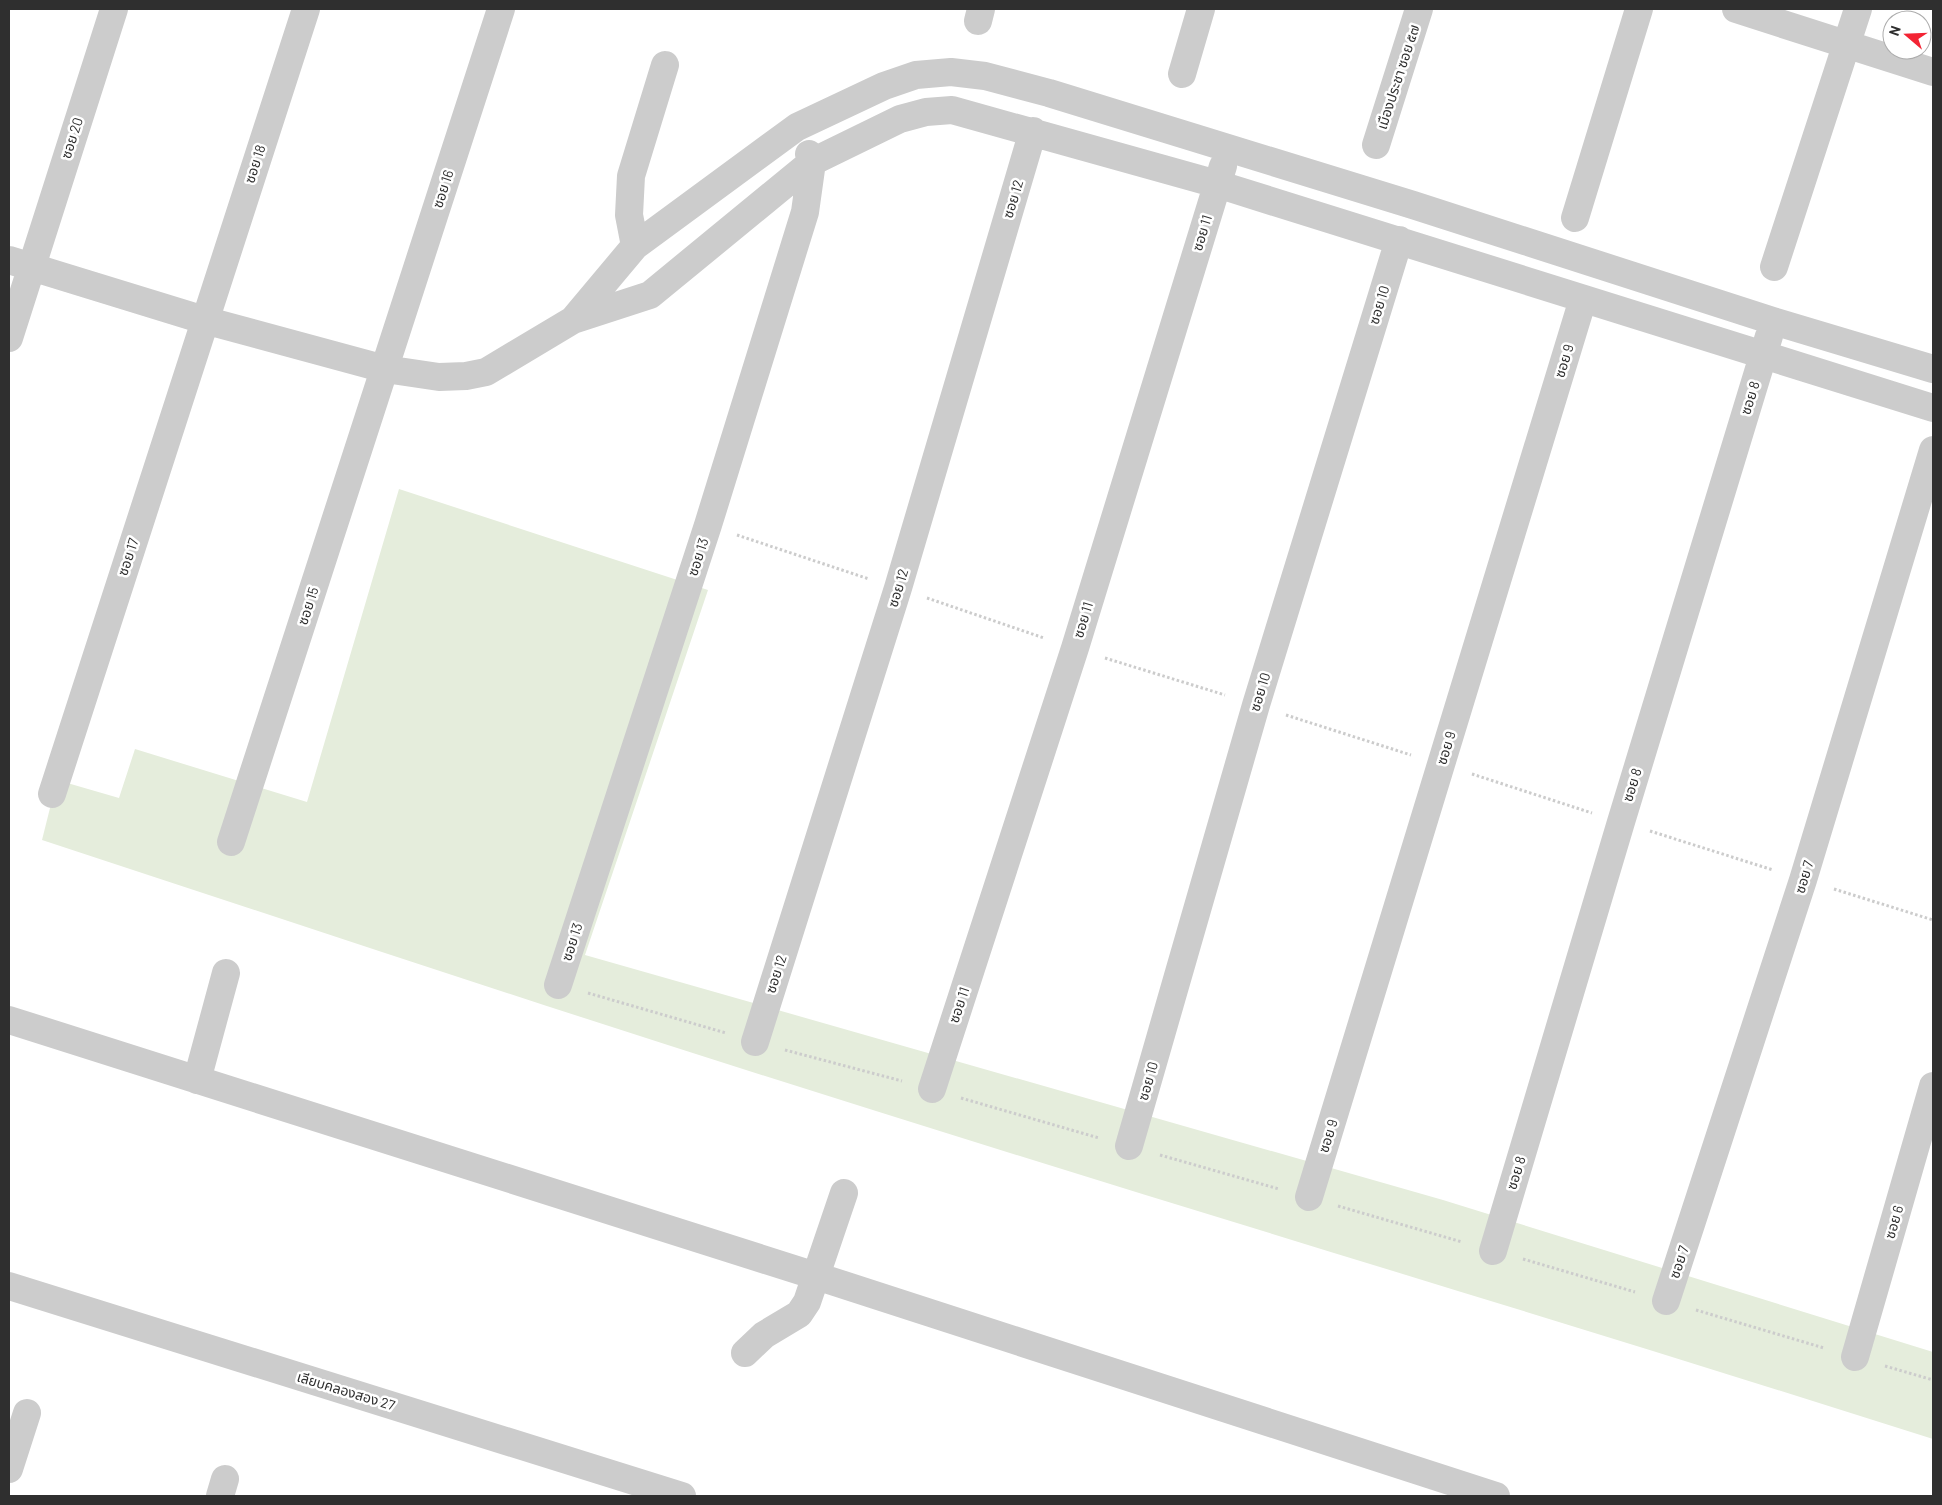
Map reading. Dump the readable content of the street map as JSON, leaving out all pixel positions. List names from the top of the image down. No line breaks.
{"streets":{"street":["เมืองประชา ซอย ๕๗","ซอย 20","ซอย 18","ซอย 16","ซอย 12","ซอย 11","ซอย 10","ซอย 9","ซอย 8","ซอย 17","ซอย 13","ซอย 15","ซอย 7","ซอย 6","เลียบคลองสอง 27"]},"crossings":[["ซอย 18","ซอย 17"],["ซอย 16","ซอย 15"]],"north":"left"}
